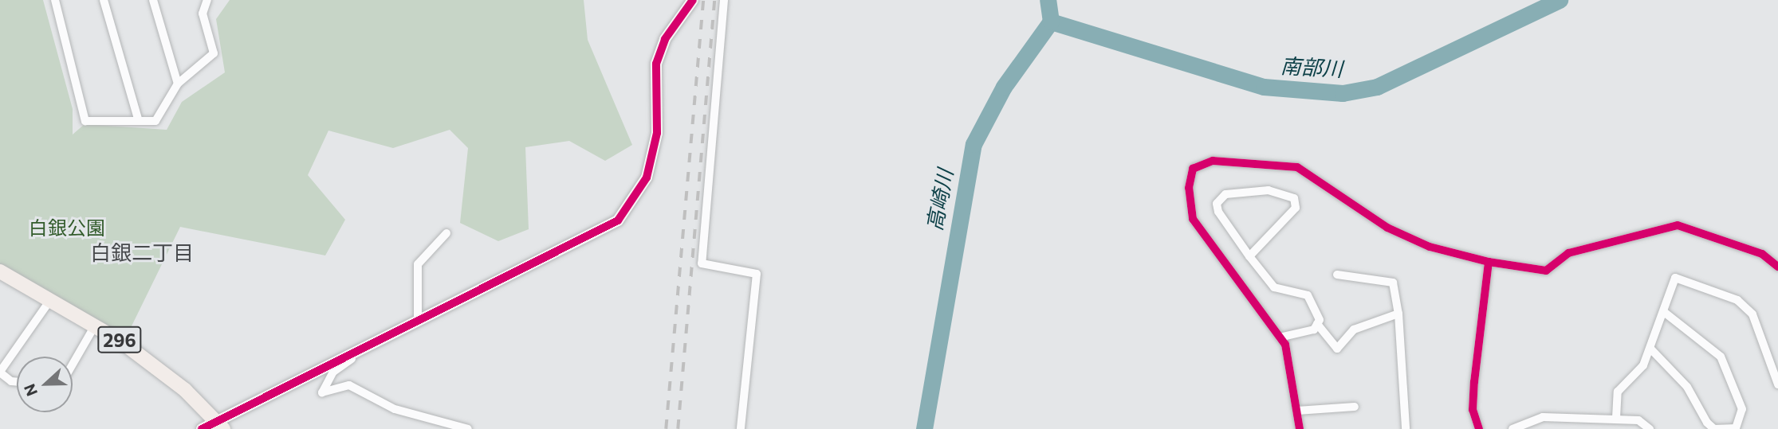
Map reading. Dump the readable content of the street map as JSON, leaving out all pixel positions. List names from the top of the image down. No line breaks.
{"streets":{"highway":["296"]},"districts":["白銀二丁目"],"water":["南部川","高崎川"],"parks":["白銀公園"],"north":"left"}
